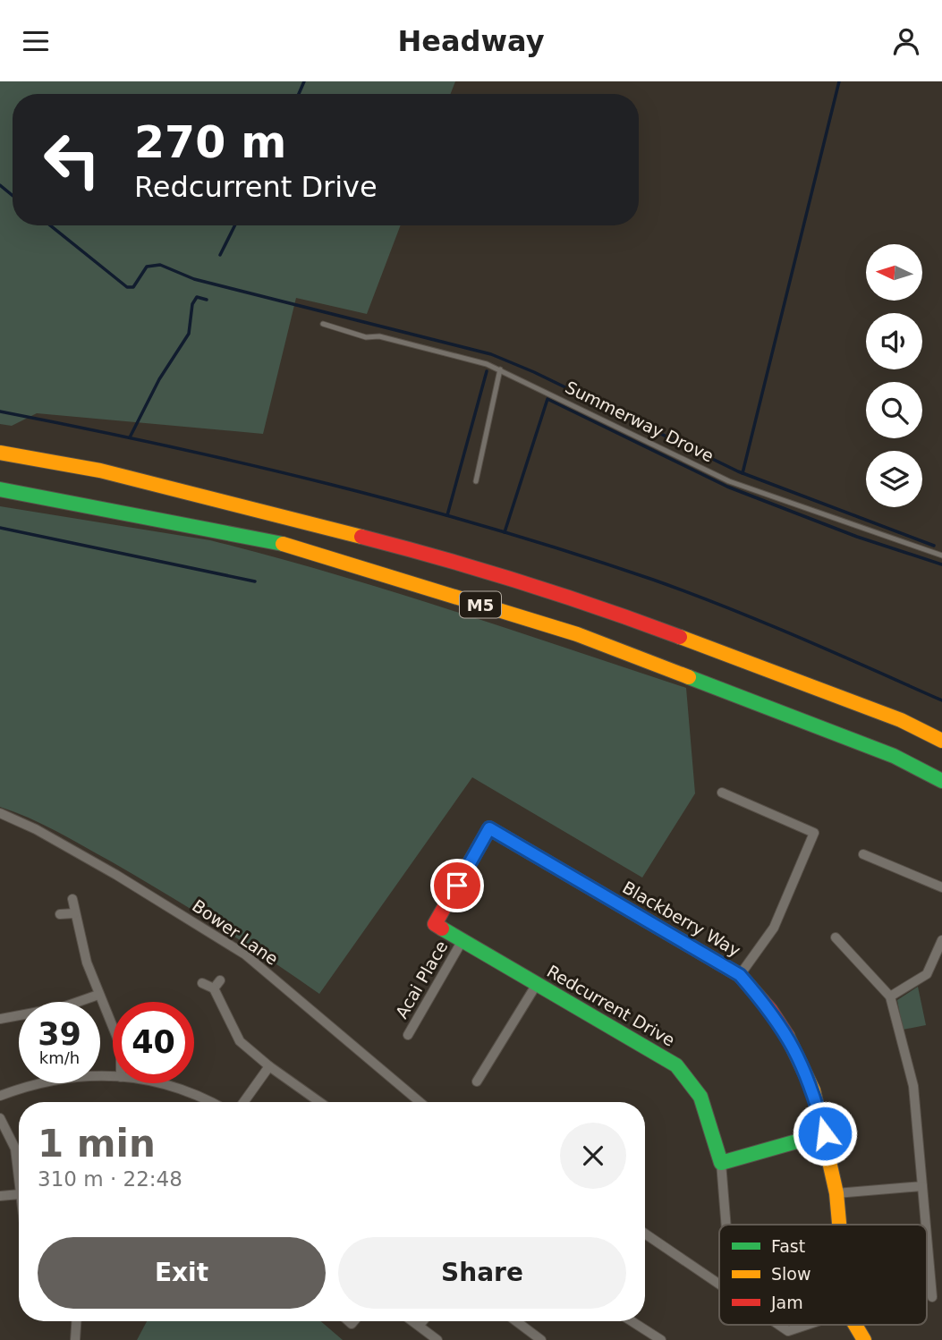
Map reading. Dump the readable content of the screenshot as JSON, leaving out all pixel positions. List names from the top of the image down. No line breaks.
{"streets":{"main road":["M5","Blackberry Way","Redcurrent Drive"],"street":["Bower Lane","Acai Place"],"lane":["Summerway Drove"]},"crossings":[["Blackberry Way","Redcurrent Drive"],["Acai Place","Redcurrent Drive"]],"legend":["Fast","Slow","Jam"],"north":"left","page":{"header":"Headway","turn":["270 m","Redcurrent Drive"],"speed":"39 km/h","limit":"40","heading":["1 min","310 m · 22:48"],"buttons":["Exit","Share"]}}
